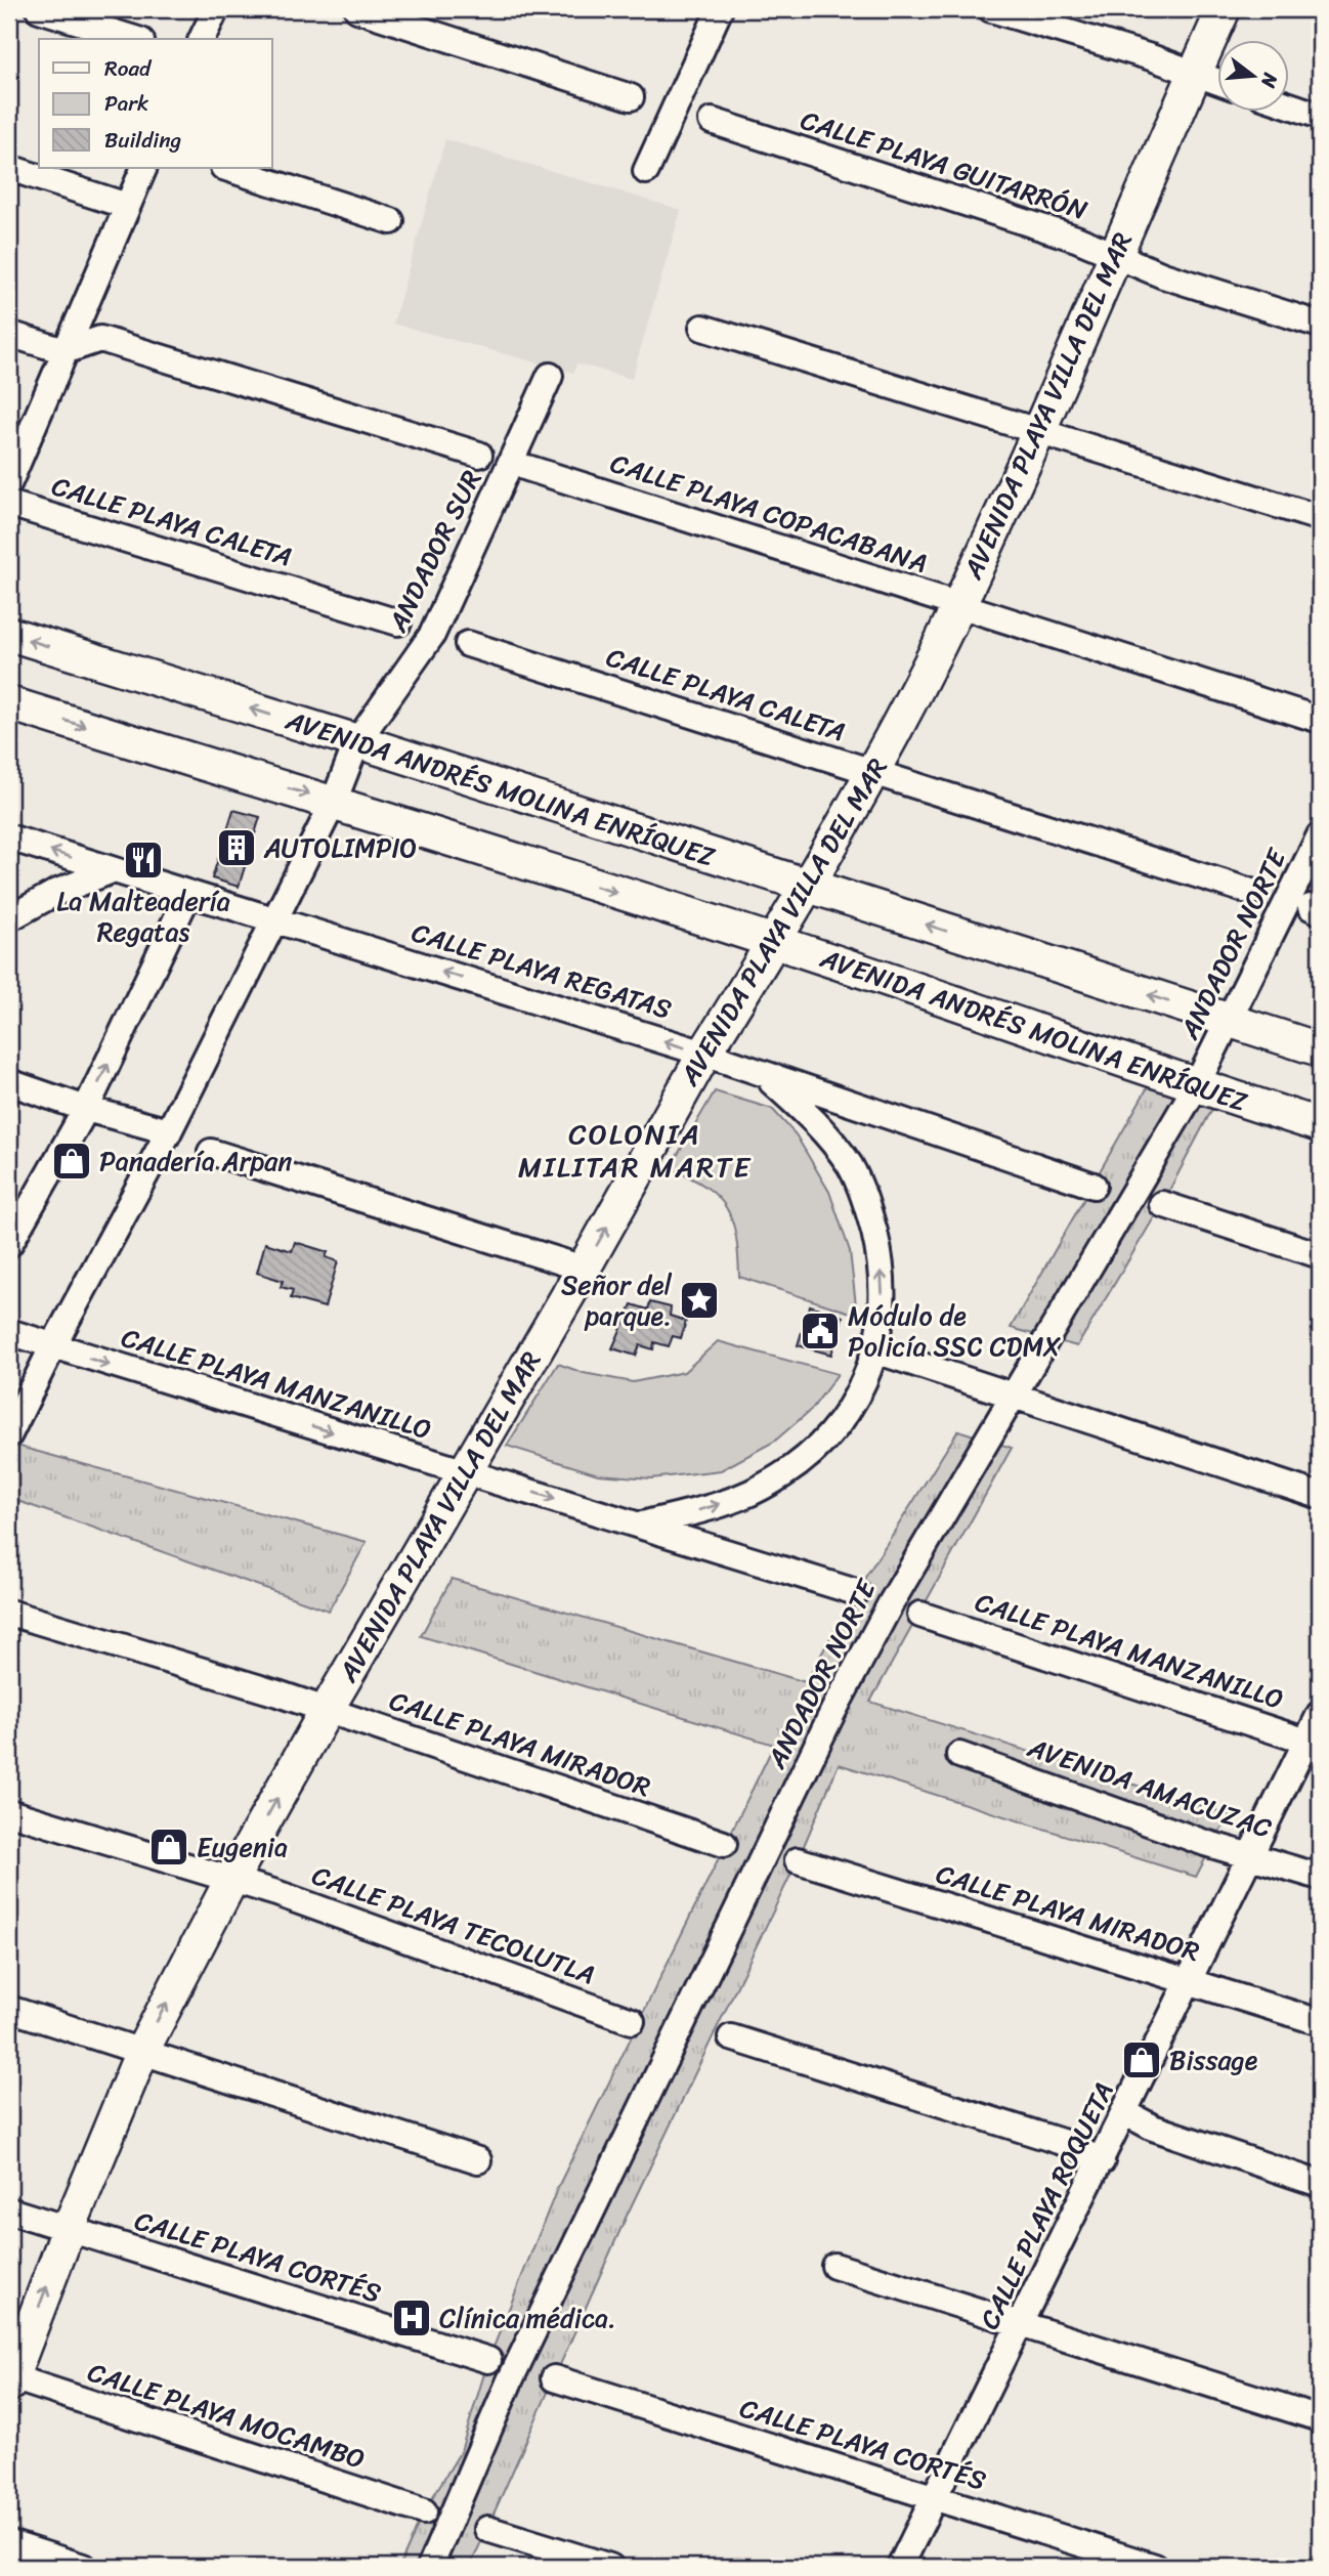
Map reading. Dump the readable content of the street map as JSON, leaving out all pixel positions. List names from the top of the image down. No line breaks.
{"streets":{"main road":["AVENIDA PLAYA VILLA DEL MAR","AVENIDA ANDRÉS MOLINA ENRÍQUEZ"],"street":["CALLE PLAYA GUITARRÓN","CALLE PLAYA COPACABANA","CALLE PLAYA CALETA","ANDADOR SUR","ANDADOR NORTE","CALLE PLAYA REGATAS","CALLE PLAYA MANZANILLO","CALLE PLAYA MIRADOR","AVENIDA AMACUZAC","CALLE PLAYA TECOLUTLA","CALLE PLAYA ROQUETA","CALLE PLAYA CORTÉS","CALLE PLAYA MOCAMBO"]},"crossings":[["CALLE PLAYA GUITARRÓN","AVENIDA PLAYA VILLA DEL MAR"],["AVENIDA PLAYA VILLA DEL MAR","CALLE PLAYA COPACABANA"],["AVENIDA PLAYA VILLA DEL MAR","CALLE PLAYA CALETA"],["AVENIDA PLAYA VILLA DEL MAR","AVENIDA ANDRÉS MOLINA ENRÍQUEZ"],["AVENIDA PLAYA VILLA DEL MAR","CALLE PLAYA REGATAS"],["AVENIDA PLAYA VILLA DEL MAR","CALLE PLAYA MANZANILLO"],["AVENIDA PLAYA VILLA DEL MAR","CALLE PLAYA MIRADOR"],["AVENIDA PLAYA VILLA DEL MAR","CALLE PLAYA TECOLUTLA"],["AVENIDA PLAYA VILLA DEL MAR","CALLE PLAYA CORTÉS"],["AVENIDA PLAYA VILLA DEL MAR","CALLE PLAYA MOCAMBO"],["ANDADOR SUR","AVENIDA ANDRÉS MOLINA ENRÍQUEZ"],["ANDADOR SUR","CALLE PLAYA REGATAS"],["ANDADOR SUR","CALLE PLAYA MANZANILLO"],["AVENIDA ANDRÉS MOLINA ENRÍQUEZ","ANDADOR NORTE"],["CALLE PLAYA MANZANILLO","CALLE PLAYA ROQUETA"],["CALLE PLAYA MIRADOR","CALLE PLAYA ROQUETA"],["AVENIDA AMACUZAC","CALLE PLAYA ROQUETA"],["CALLE PLAYA ROQUETA","CALLE PLAYA CORTÉS"]],"one_way":["CALLE PLAYA REGATAS","CALLE PLAYA MANZANILLO"],"districts":["COLONIA MILITAR MARTE"],"places":{"building":["AUTOLIMPIO"],"restaurant":["La Malteadería Regatas"],"shop":["Panadería Arpan","Eugenia","Bissage"],"place":["Señor del parque."],"public building":["Módulo de Policía SSC CDMX"],"hospital":["Clínica médica."]},"legend":["Road","Park","Building"],"north":"right"}
